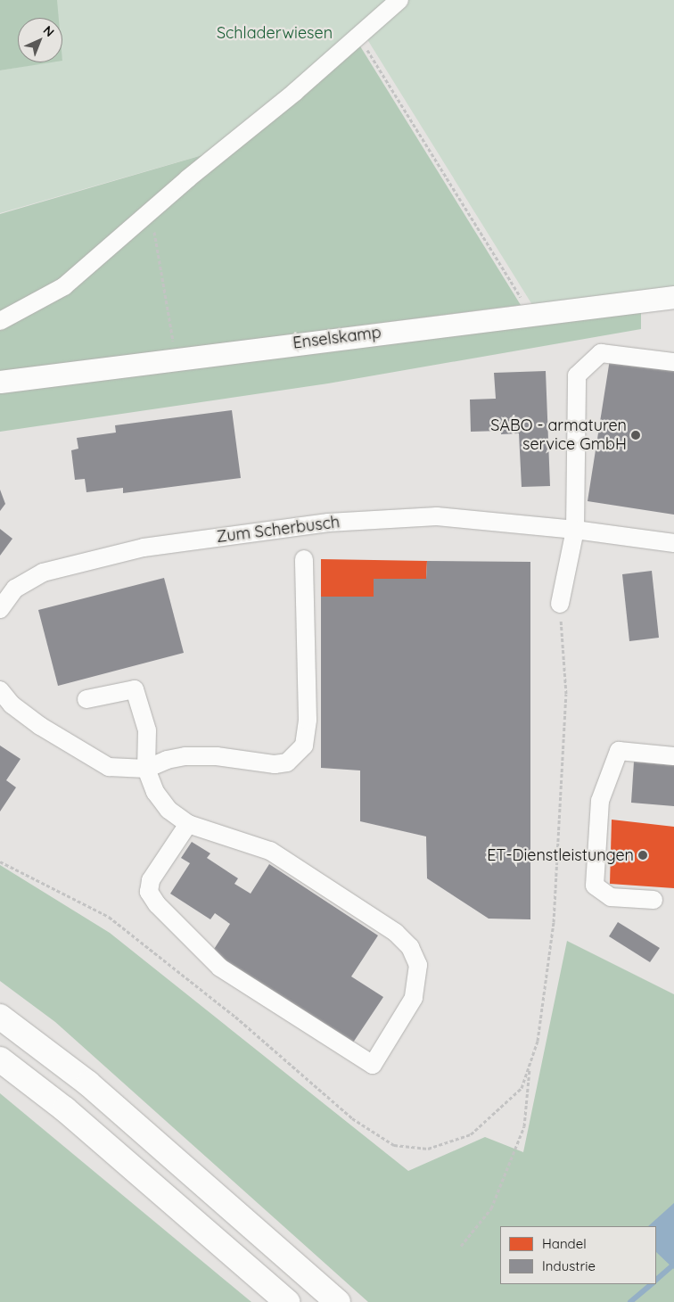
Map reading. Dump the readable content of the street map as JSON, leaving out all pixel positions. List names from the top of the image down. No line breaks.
{"streets":{"main road":["Enselskamp"],"street":["Zum Scherbusch"]},"parks":["Schladerwiesen"],"places":["SABO - armaturen service GmbH","ET-Dienstleistungen"],"legend":["Handel","Industrie"],"north":"top right"}
